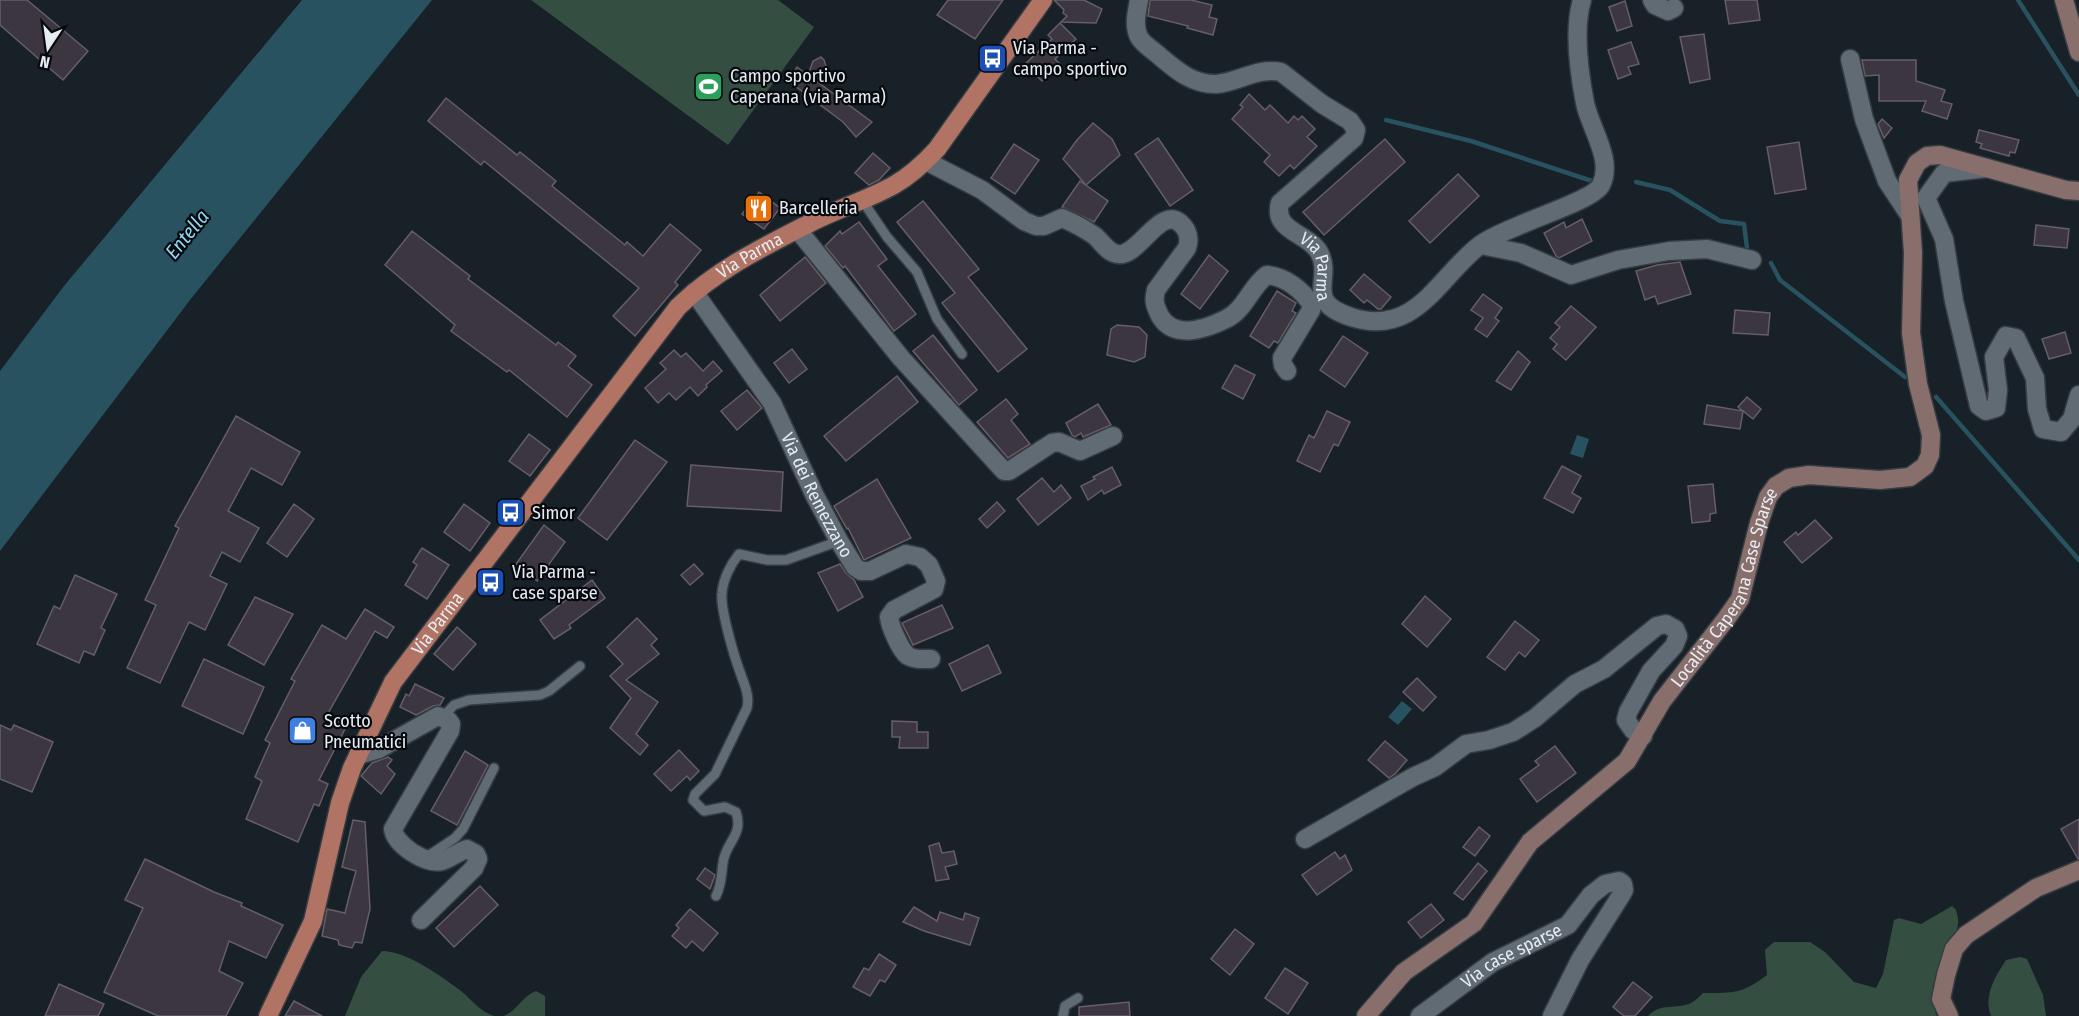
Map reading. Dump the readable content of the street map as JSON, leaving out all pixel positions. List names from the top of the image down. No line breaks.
{"streets":{"main road":["Via Parma"],"street":["Via dei Remezzano","Località Caperana Case Sparse","Via case sparse"]},"crossings":[["Via Parma","Via dei Remezzano"]],"water":["Entella"],"places":{"bus stop":["Via Parma - campo sportivo","Simor","Via Parma - case sparse"],"sports":["Campo sportivo Caperana (via Parma)"],"restaurant":["Barcelleria"],"shop":["Scotto Pneumatici"]},"north":"bottom"}
